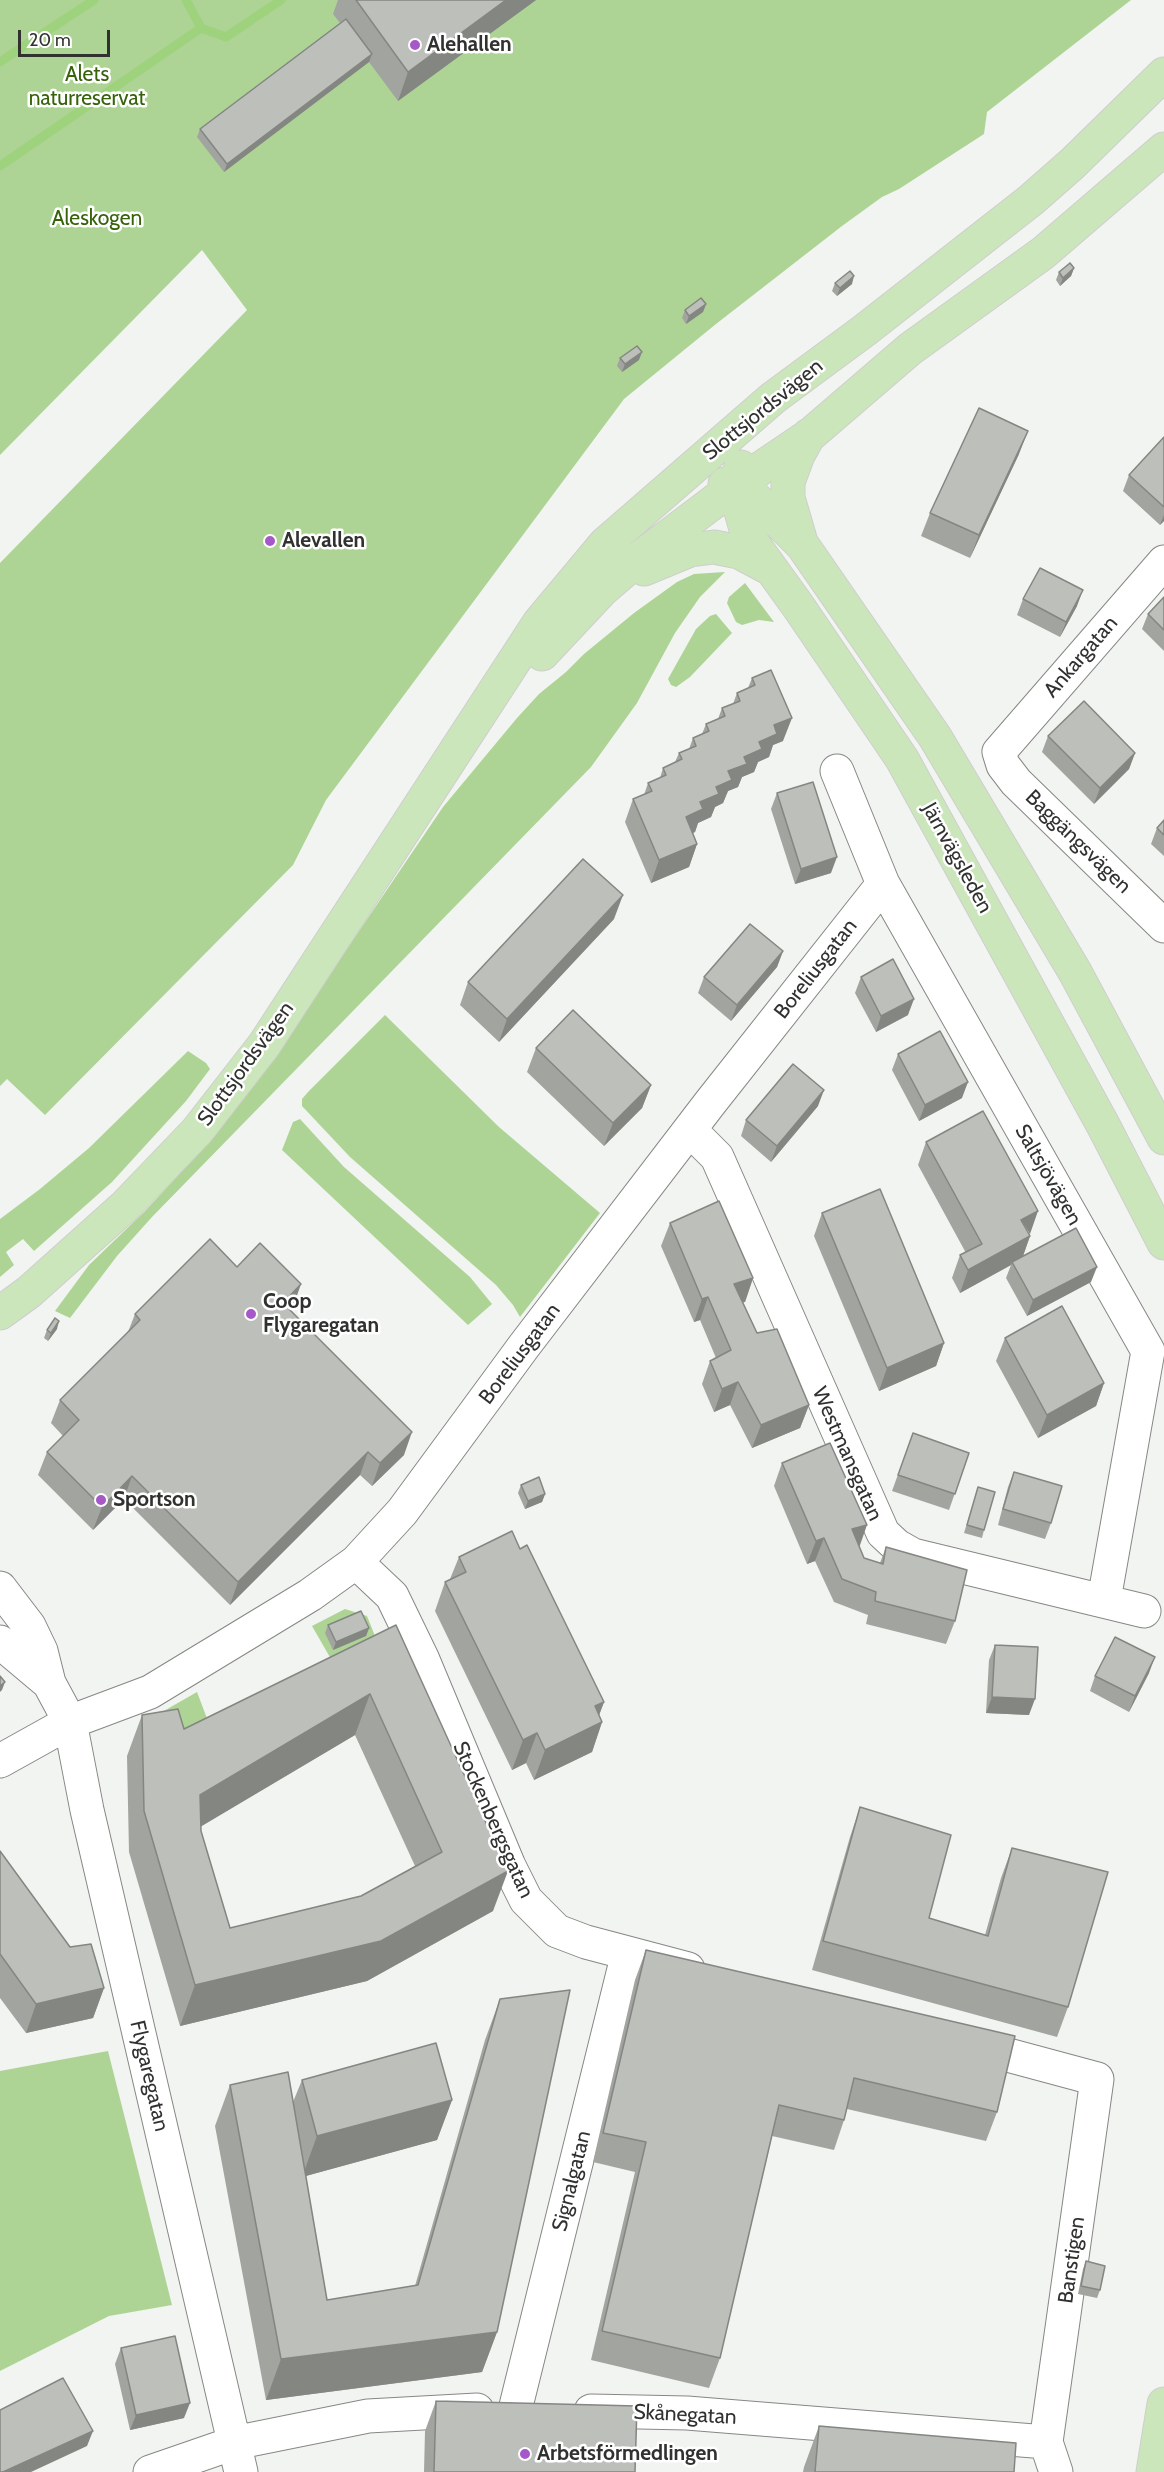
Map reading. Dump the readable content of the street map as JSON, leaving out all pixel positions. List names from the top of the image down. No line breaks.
{"streets":{"main road":["Slottsjordsvägen","Järnvägsleden"],"street":["Ankargatan","Baggängsvägen","Boreliusgatan","Saltsjövägen","Westmansgatan","Stockenbergsgatan","Flygaregatan","Signalgatan","Banstigen","Skånegatan"]},"crossings":[["Slottsjordsvägen","Järnvägsleden"],["Ankargatan","Baggängsvägen"],["Boreliusgatan","Saltsjövägen"],["Boreliusgatan","Westmansgatan"],["Boreliusgatan","Stockenbergsgatan"],["Boreliusgatan","Flygaregatan"],["Saltsjövägen","Westmansgatan"],["Stockenbergsgatan","Signalgatan"],["Flygaregatan","Skånegatan"],["Signalgatan","Skånegatan"],["Banstigen","Skånegatan"]],"parks":["Alets naturreservat","Aleskogen"],"places":["Alehallen","Alevallen","Coop Flygaregatan","Sportson","Arbetsförmedlingen"],"scale_bar":"20 m"}
